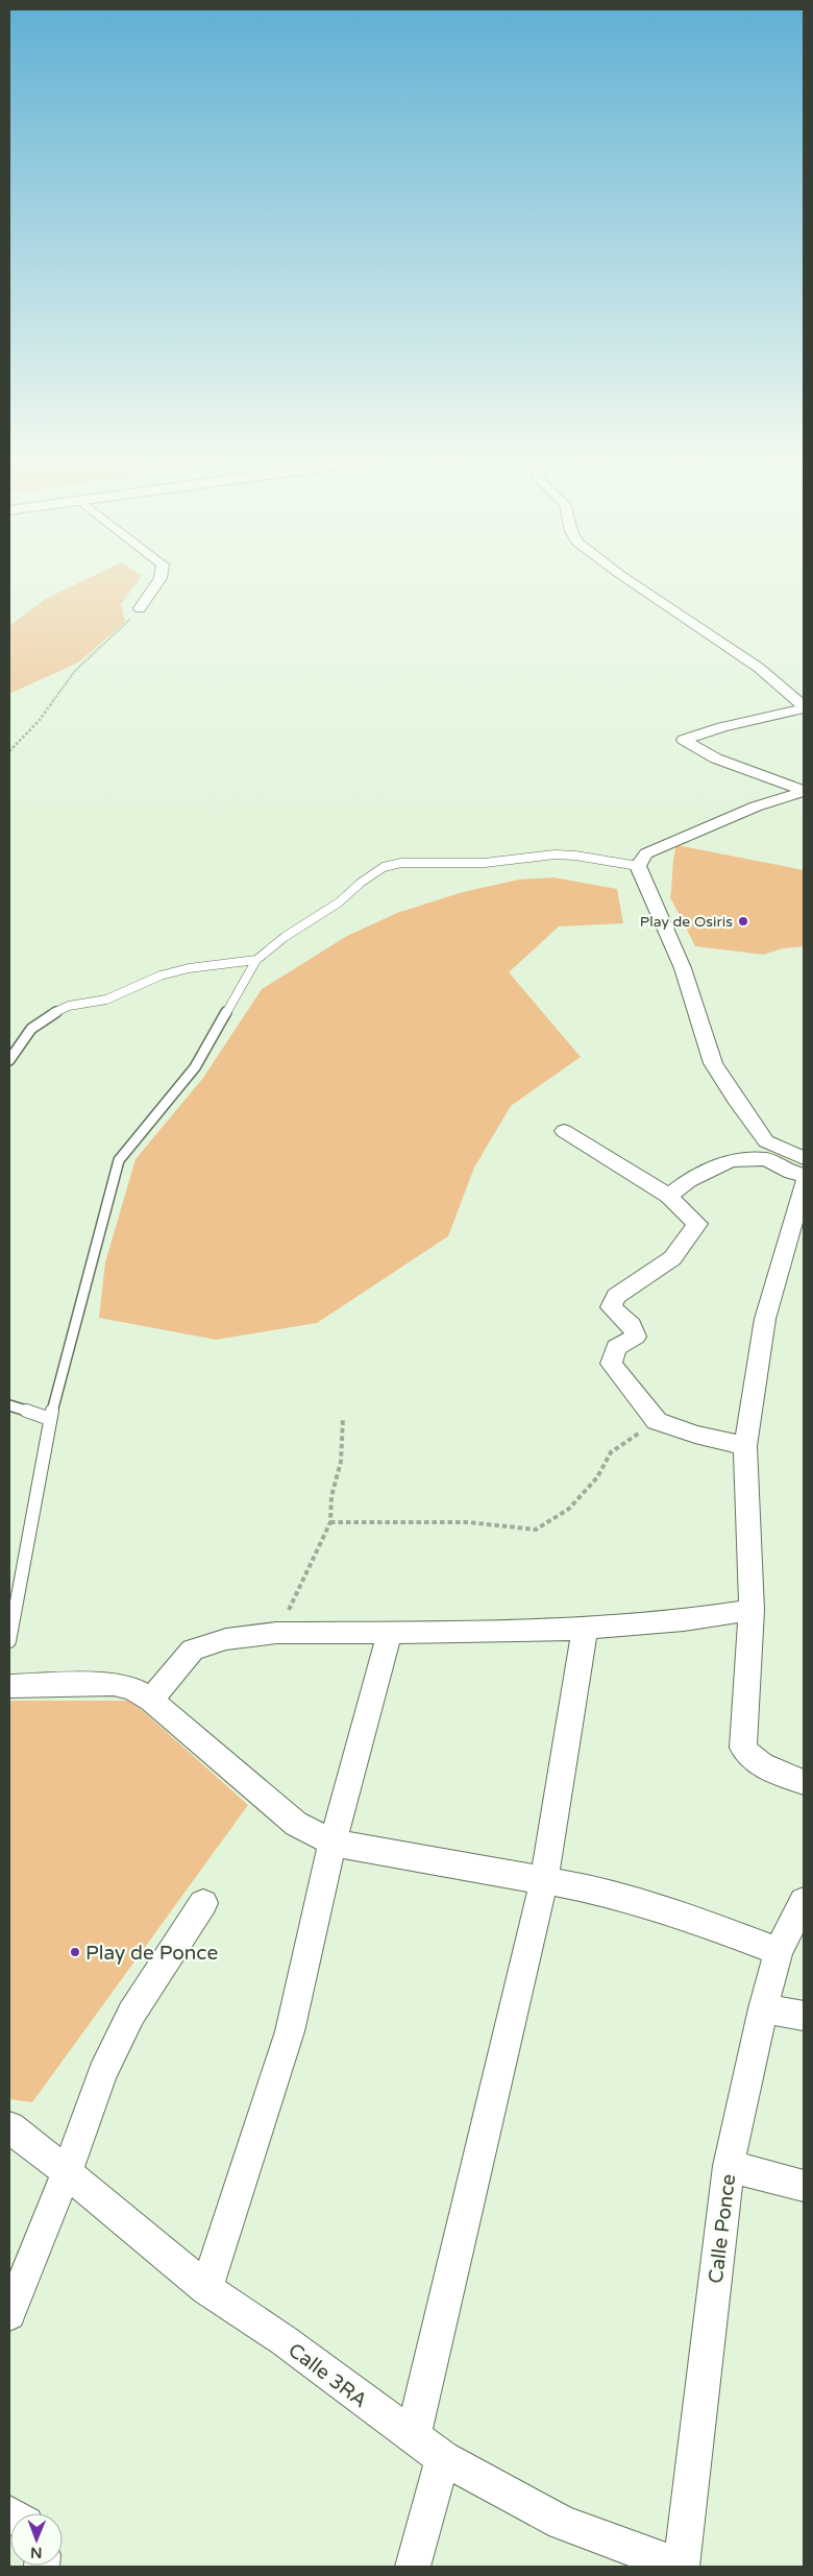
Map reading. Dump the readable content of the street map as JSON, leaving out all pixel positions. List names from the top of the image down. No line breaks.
{"streets":{"street":["Calle Ponce","Calle 3RA"]},"crossings":[["Calle Ponce","Calle 3RA"]],"places":["Play de Osiris","Play de Ponce"],"north":"bottom"}
